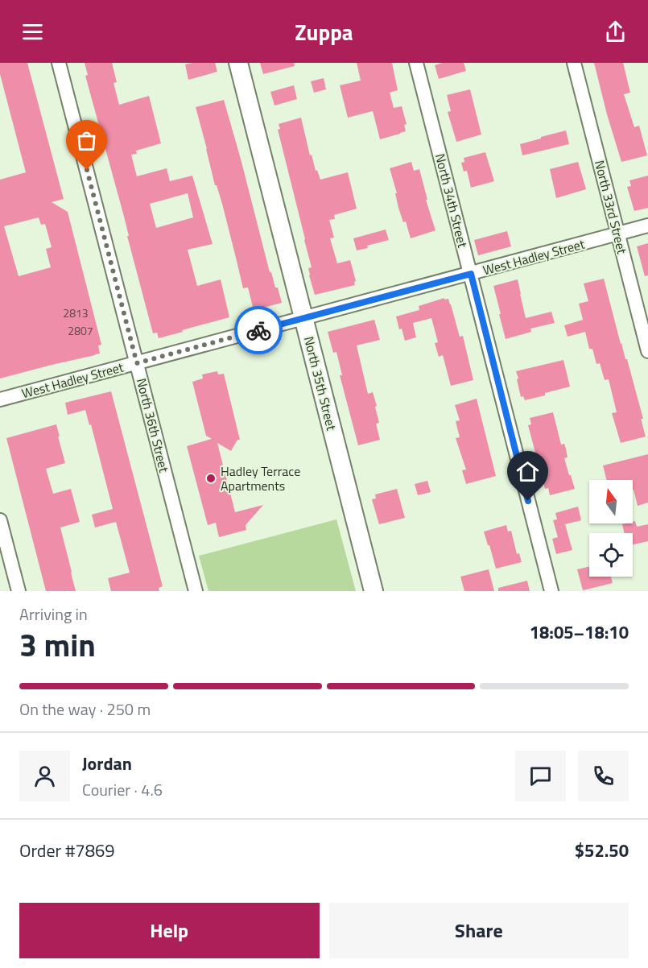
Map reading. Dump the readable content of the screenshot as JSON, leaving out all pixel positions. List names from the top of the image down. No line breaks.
{"streets":{"main road":["North 35th Street"],"street":["North 34th Street","North 33rd Street","West Hadley Street","North 36th Street"]},"crossings":[["North 34th Street","West Hadley Street"],["North 33rd Street","West Hadley Street"],["West Hadley Street","North 35th Street"],["West Hadley Street","North 36th Street"]],"places":["Hadley Terrace Apartments"],"house_numbers":["2813","2807"],"north":"top","page":{"header":"Zuppa","heading":["3 min","Arriving in","18:05–18:10"],"panel":["Jordan","Courier · 4.6","Order #7869","$52.50"],"bar":"On the way · 250 m","buttons":["Help","Share"]}}
